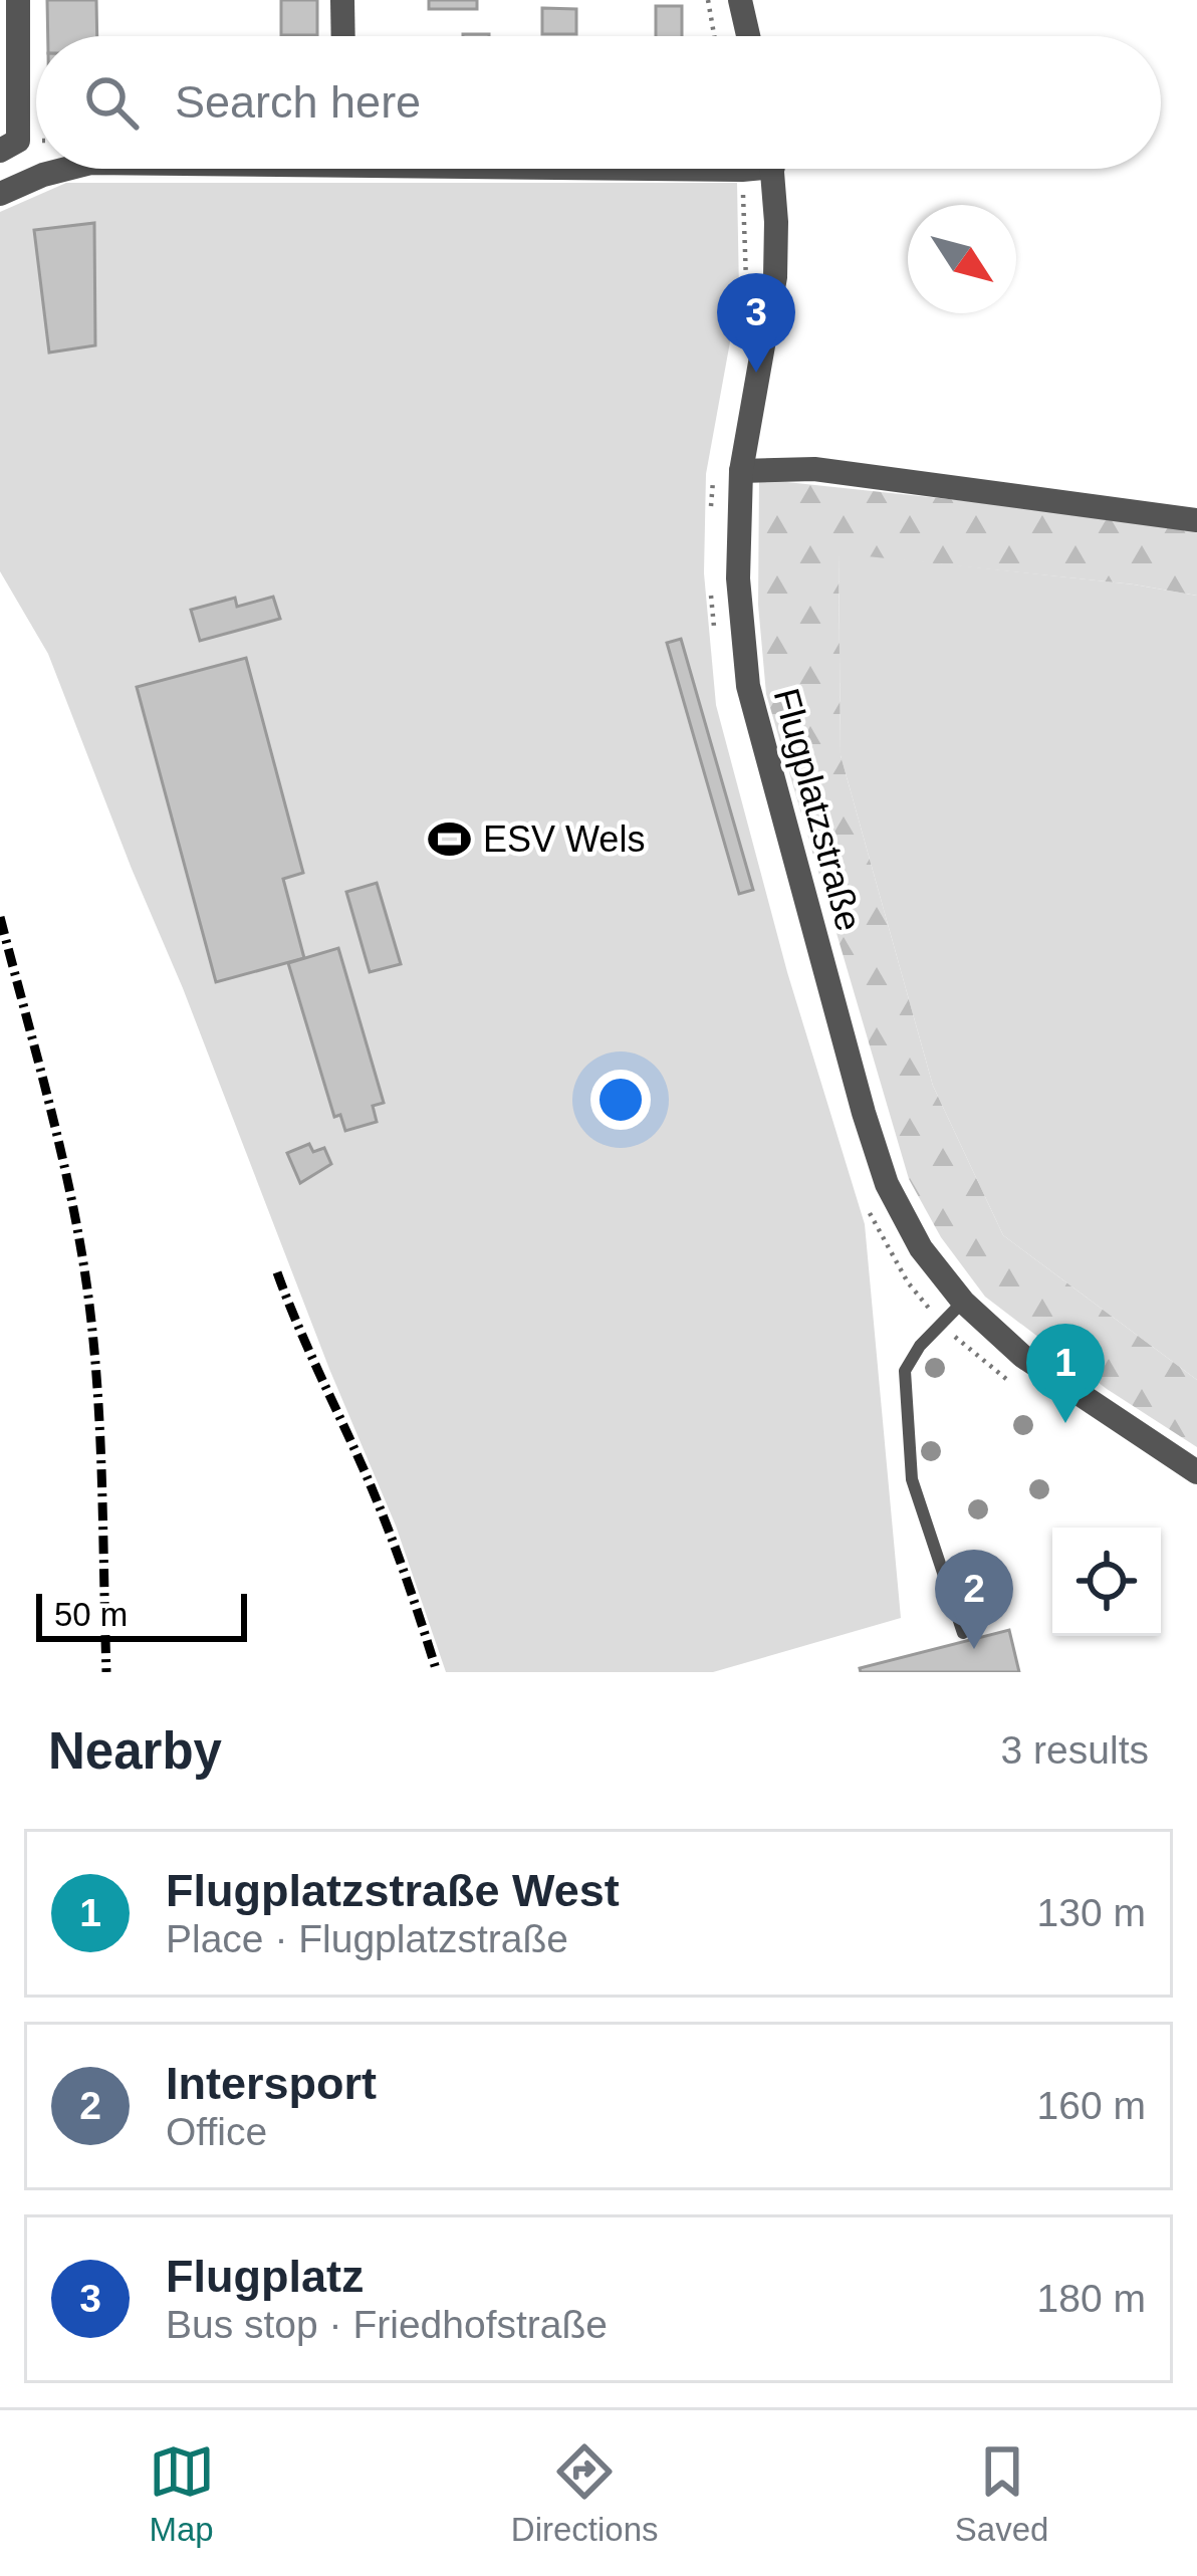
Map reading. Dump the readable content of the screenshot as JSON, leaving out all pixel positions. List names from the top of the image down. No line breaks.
{"streets":{"street":["Flugplatzstraße"]},"places":{"sports":["ESV Wels"]},"scale_bar":"50 m","north":"bottom right","page":{"search":"Search here","pins":["3","1","2"],"scale":"50 m","heading":["Nearby","3 results"],"list":[{"mark":"1","name":"Flugplatzstraße West","note":"Place · Flugplatzstraße","value":"130 m"},{"mark":"2","name":"Intersport","note":"Office","value":"160 m"},{"mark":"3","name":"Flugplatz","note":"Bus stop · Friedhofstraße","value":"180 m"}],"nav":["Map","Directions","Saved"]}}
